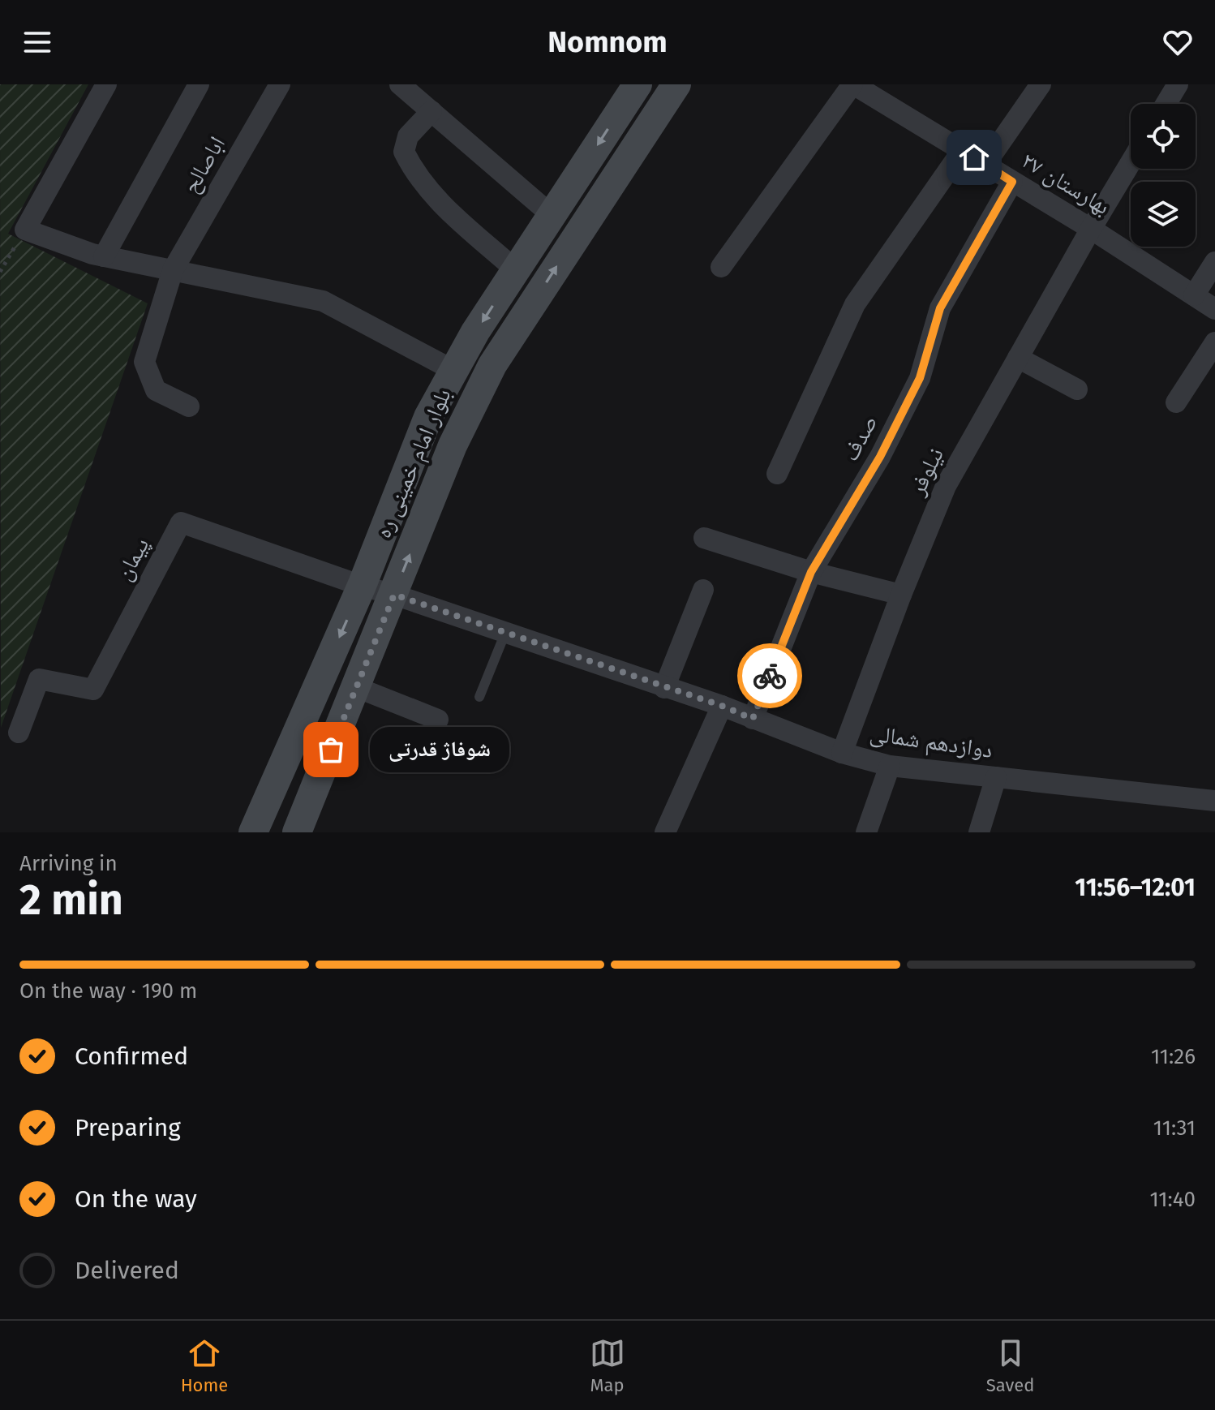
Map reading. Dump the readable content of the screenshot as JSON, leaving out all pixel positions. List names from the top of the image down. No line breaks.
{"streets":{"main road":["بلوار امام خمینی ره"],"street":["اباصالح","بهارستان ۲۷","صدف","نیلوفر","پیمان","دوازدهم شمالی"]},"crossings":[["بهارستان ۲۷","صدف"],["بهارستان ۲۷","نیلوفر"],["صدف","دوازدهم شمالی"],["بلوار امام خمینی ره","پیمان"],["بلوار امام خمینی ره","دوازدهم شمالی"],["نیلوفر","دوازدهم شمالی"],["پیمان","دوازدهم شمالی"]],"places":["شوفاژ قدرتی"],"page":{"header":"Nomnom","bubble":"شوفاژ قدرتی","heading":["2 min","Arriving in","11:56–12:01"],"bar":"On the way · 190 m","list":[["Confirmed","11:26"],["Preparing","11:31"],["On the way","11:40"],"Delivered"],"tabs":["Home","Map","Saved"]}}
